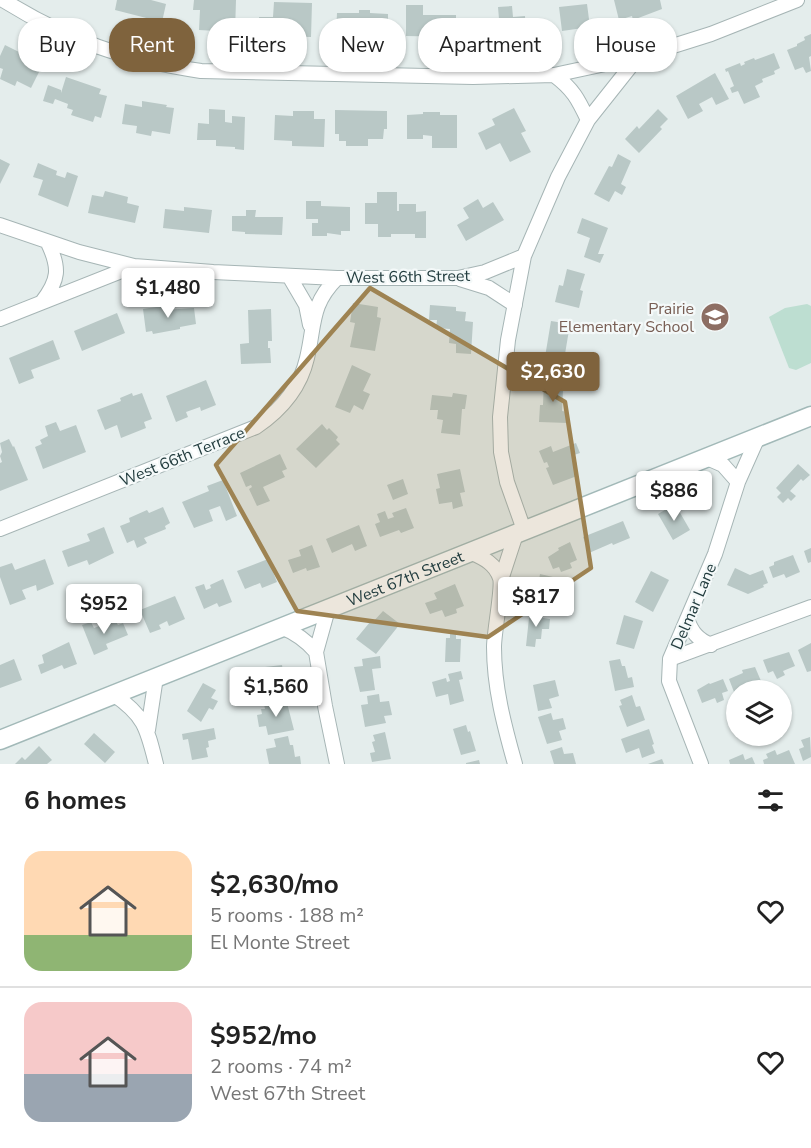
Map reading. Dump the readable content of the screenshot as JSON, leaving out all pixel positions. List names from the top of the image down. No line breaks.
{"streets":{"street":["West 66th Street","West 66th Terrace","West 67th Street","Delmar Lane"]},"crossings":[["West 66th Street","West 66th Terrace"],["West 67th Street","Delmar Lane"]],"places":{"school or university":["Prairie Elementary School"]},"page":{"chip":["Buy","Rent","Filters","New","Apartment","House"],"price":["$1,480","$2,630","$886","$817","$952","$1,560"],"heading":"6 homes","list":[{"name":"$2,630/mo","note":"5 rooms · 188 m² · El Monte Street"},{"name":"$952/mo","note":"2 rooms · 74 m² · West 67th Street"}]}}
